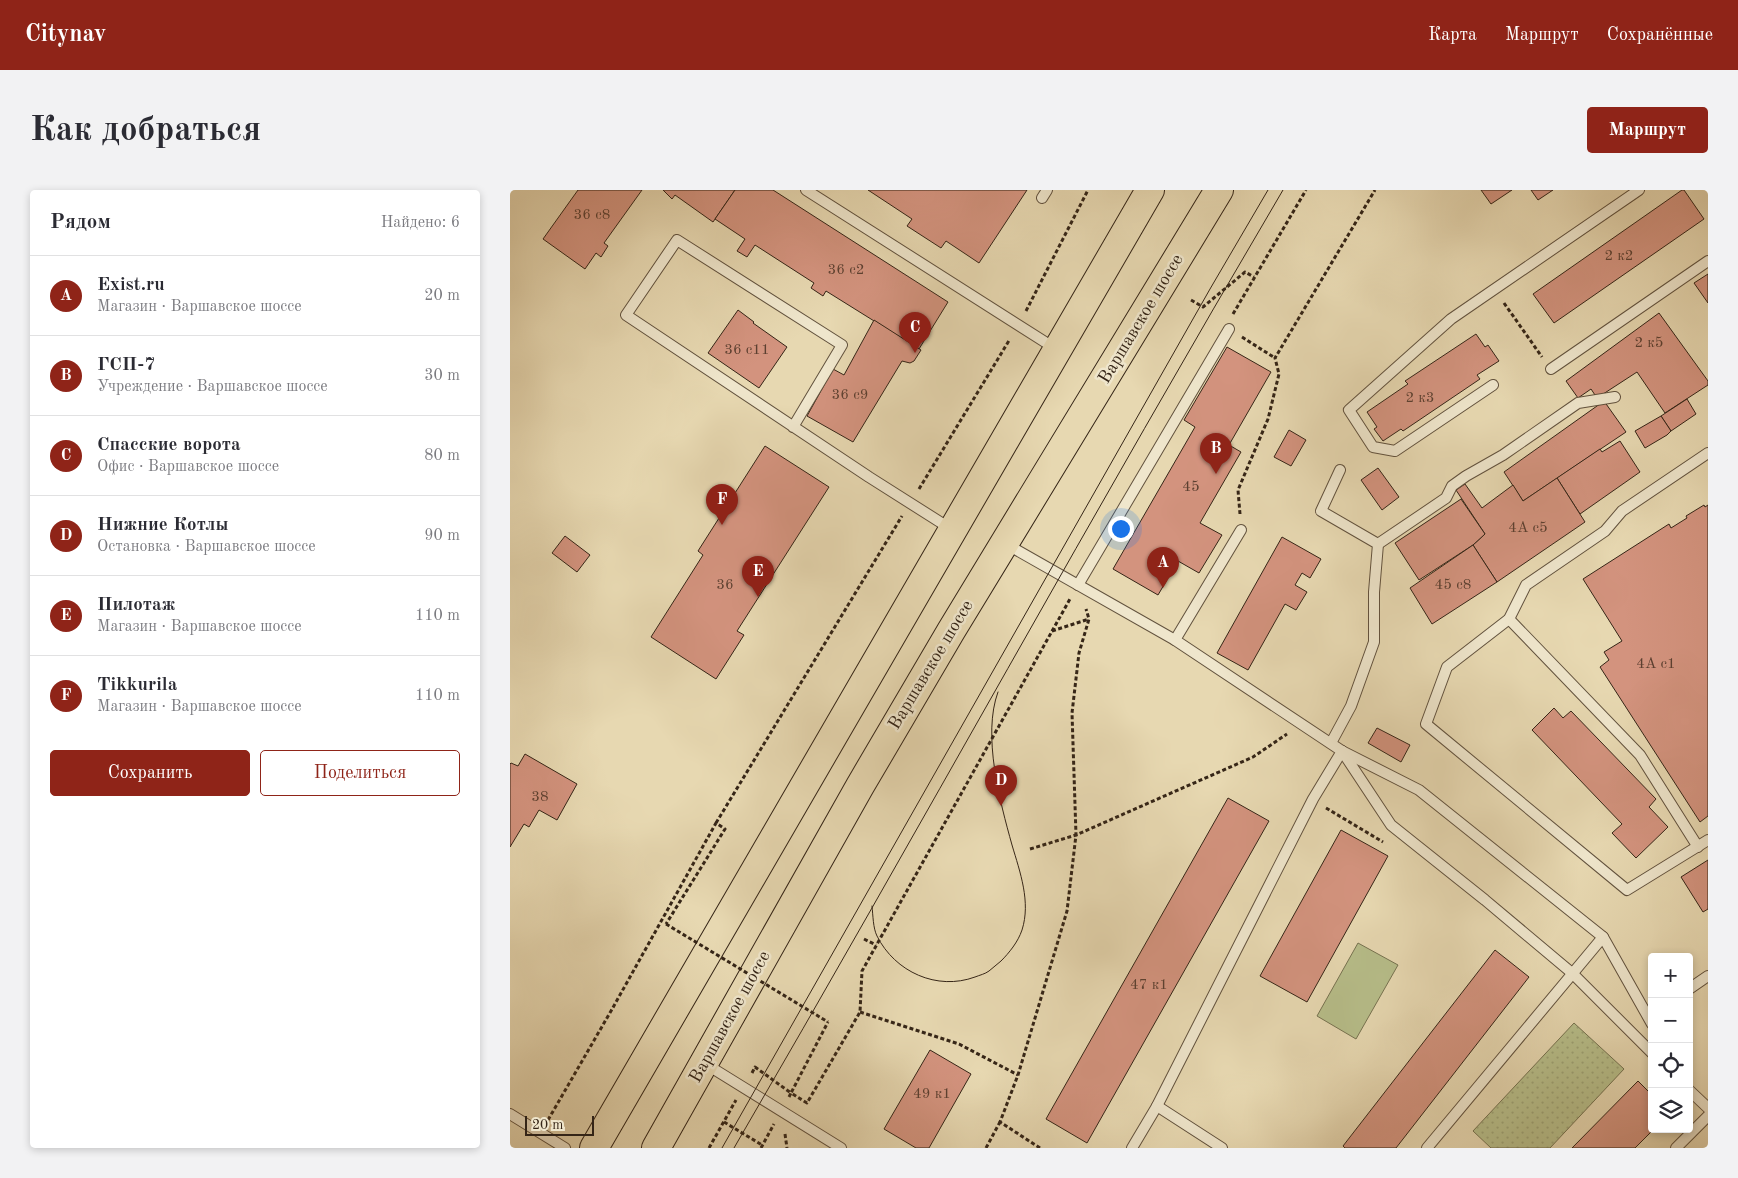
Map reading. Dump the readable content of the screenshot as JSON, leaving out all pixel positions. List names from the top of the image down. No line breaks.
{"streets":{"main road":["Варшавское шоссе"]},"house_numbers":["36 с8","2 к2","36 с2","2 к5","36 с11","36 с9","2 к3","45","4А с5","36","45 с8","4А с1","38","47 к1","49 к1"],"scale_bar":"20 m","page":{"header":"Citynav","nav":["Карта","Маршрут","Сохранённые"],"buttons":["Маршрут",["Сохранить","Поделиться"]],"title":"Как добраться","heading":["Рядом","Найдено: 6"],"list":[{"mark":"A","name":"Exist.ru","note":"Магазин · Варшавское шоссе","value":"20 m"},{"mark":"B","name":"ГСП-7","note":"Учреждение · Варшавское шоссе","value":"30 m"},{"mark":"C","name":"Спасские ворота","note":"Офис · Варшавское шоссе","value":"80 m"},{"mark":"D","name":"Нижние Котлы","note":"Остановка · Варшавское шоссе","value":"90 m"},{"mark":"E","name":"Пилотаж","note":"Магазин · Варшавское шоссе","value":"110 m"},{"mark":"F","name":"Tikkurila","note":"Магазин · Варшавское шоссе","value":"110 m"}],"pins":["C","B","F","A","E","D"],"map_buttons":["+","−"],"scale":"20 m"}}
